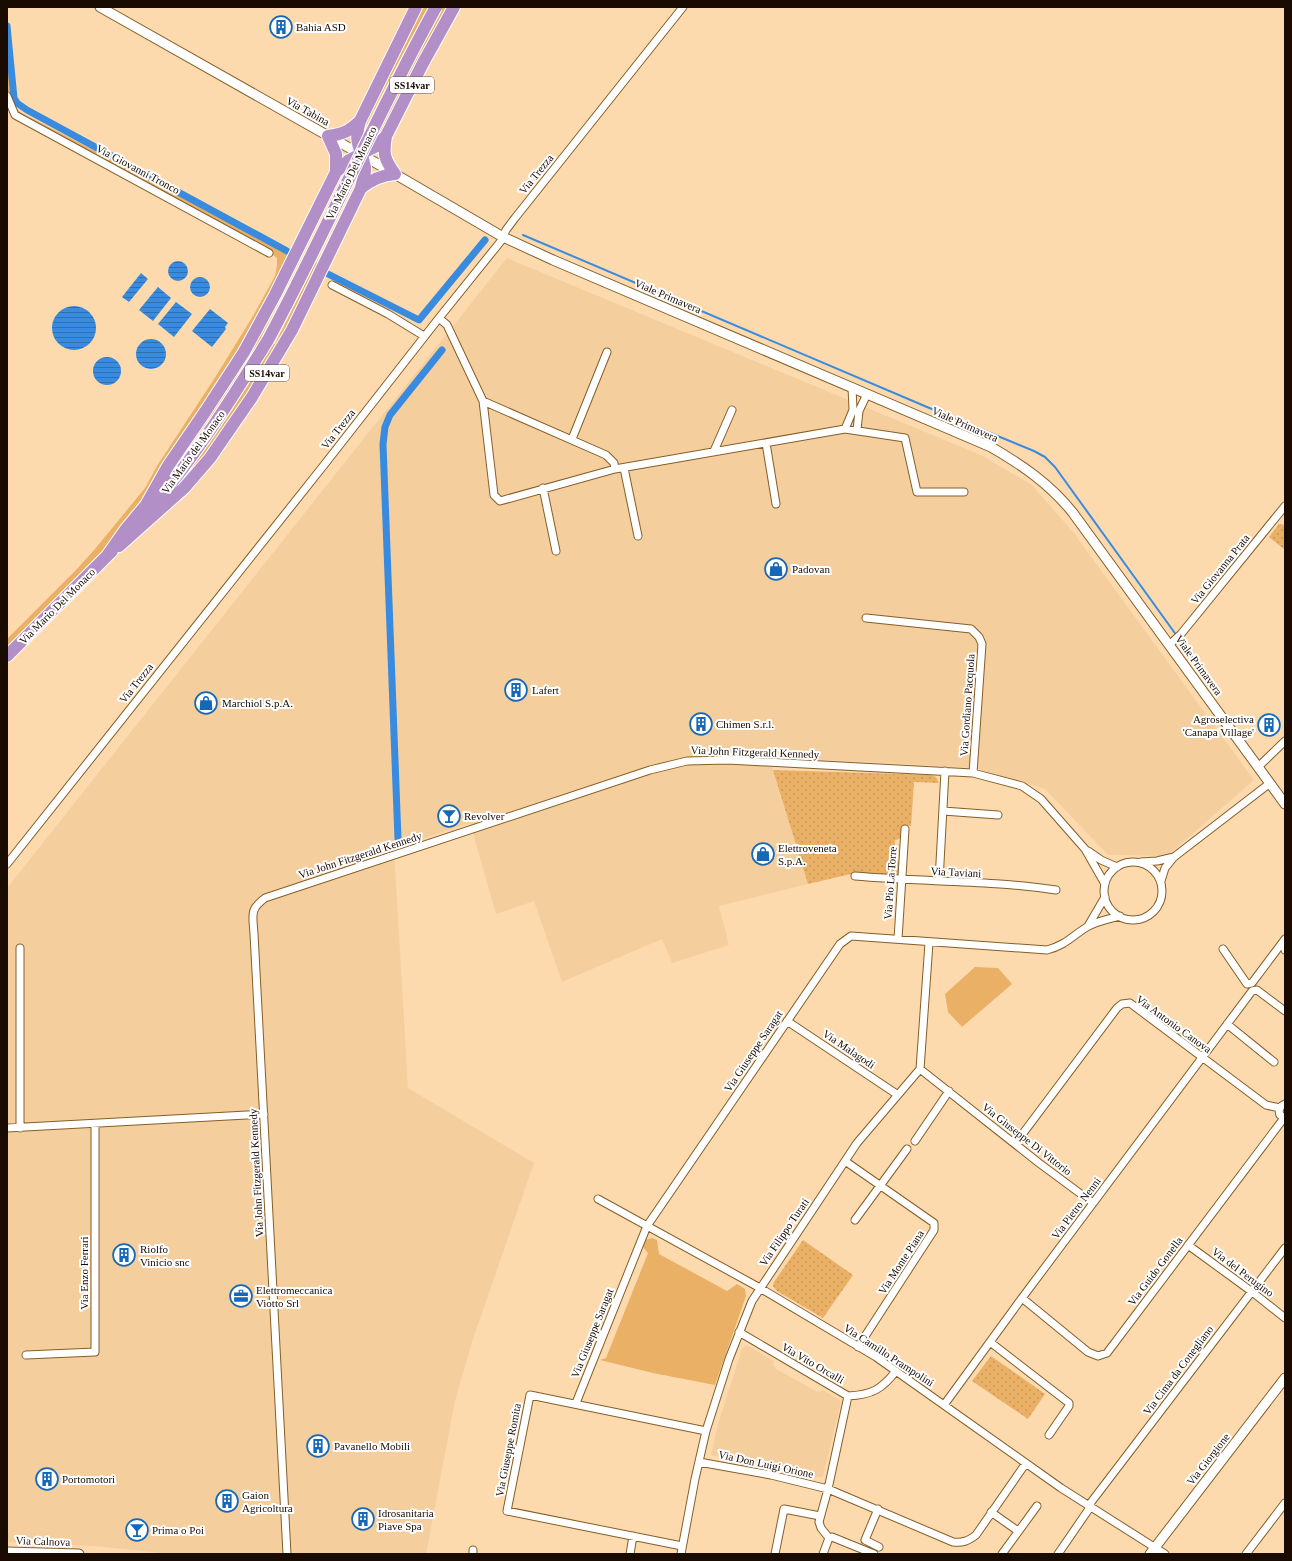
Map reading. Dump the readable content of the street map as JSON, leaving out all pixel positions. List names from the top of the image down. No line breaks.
{"streets":{"highway":["SS14var","Via Mario Del Monaco","Via Mario del Monaco"],"main road":["Via Tabina","Viale Primavera","Via Giorgione","Via Calnova"],"street":["Via Giovanni Tronco","Via Trezza","Via Giovanna Prata","Via Gordiano Pacquola","Via John Fitzgerald Kennedy","Via Taviani","Via Pio La Torre","Via Antonio Canova","Via Malagodi","Via Giuseppe Saragat","Via Giuseppe Di Vittorio","Via Pietro Nenni","Via Filippo Turati","Via Monte Piana","Via Guido Gonella","Via del Perugino","Via Enzo Ferrari","Via Camillo Prampolini","Via Vito Orcalli","Via Cima da Conegliano","Via Giuseppe Romita","Via Don Luigi Orione"]},"crossings":[["SS14var","Via Tabina"],["SS14var","Via Mario Del Monaco"],["SS14var","Via Mario del Monaco"],["Via Tabina","Via Trezza"],["Via Tabina","Viale Primavera"],["Via Mario Del Monaco","Via Mario del Monaco"],["Via Trezza","Viale Primavera"],["Viale Primavera","Via Giovanna Prata"],["Via Gordiano Pacquola","Via John Fitzgerald Kennedy"],["Via John Fitzgerald Kennedy","Via Giuseppe Saragat"],["Via Taviani","Via Pio La Torre"],["Via Pio La Torre","Via Giuseppe Saragat"],["Via Antonio Canova","Via Giuseppe Di Vittorio"],["Via Antonio Canova","Via Pietro Nenni"],["Via Malagodi","Via Giuseppe Saragat"],["Via Malagodi","Via Filippo Turati"],["Via Giuseppe Saragat","Via Camillo Prampolini"],["Via Giuseppe Saragat","Via Giuseppe Romita"],["Via Giuseppe Di Vittorio","Via Pietro Nenni"],["Via Giuseppe Di Vittorio","Via Filippo Turati"],["Via Pietro Nenni","Via Guido Gonella"],["Via Pietro Nenni","Via Camillo Prampolini"],["Via Filippo Turati","Via Monte Piana"],["Via Filippo Turati","Via Camillo Prampolini"],["Via Filippo Turati","Via Vito Orcalli"],["Via Filippo Turati","Via Giuseppe Romita"],["Via Filippo Turati","Via Don Luigi Orione"],["Via Monte Piana","Via Camillo Prampolini"],["Via Guido Gonella","Via del Perugino"],["Via del Perugino","Via Cima da Conegliano"],["Via Camillo Prampolini","Via Vito Orcalli"],["Via Camillo Prampolini","Via Cima da Conegliano"],["Via Camillo Prampolini","Via Giorgione"],["Via Camillo Prampolini","Via Don Luigi Orione"]],"places":{"building":["Bahia ASD","Lafert","Chimen S.r.l.","Agroselectiva 'Canapa Village'","Riolfo Vinicio snc","Pavanello Mobili","Portomotori","Gaion Agricoltura","Idrosanitaria Piave Spa"],"shop":["Padovan","Marchiol S.p.A.","Elettroveneta S.p.A."],"bar":["Revolver","Prima o Poi"],"office":["Elettromeccanica Viotto Srl"]}}
